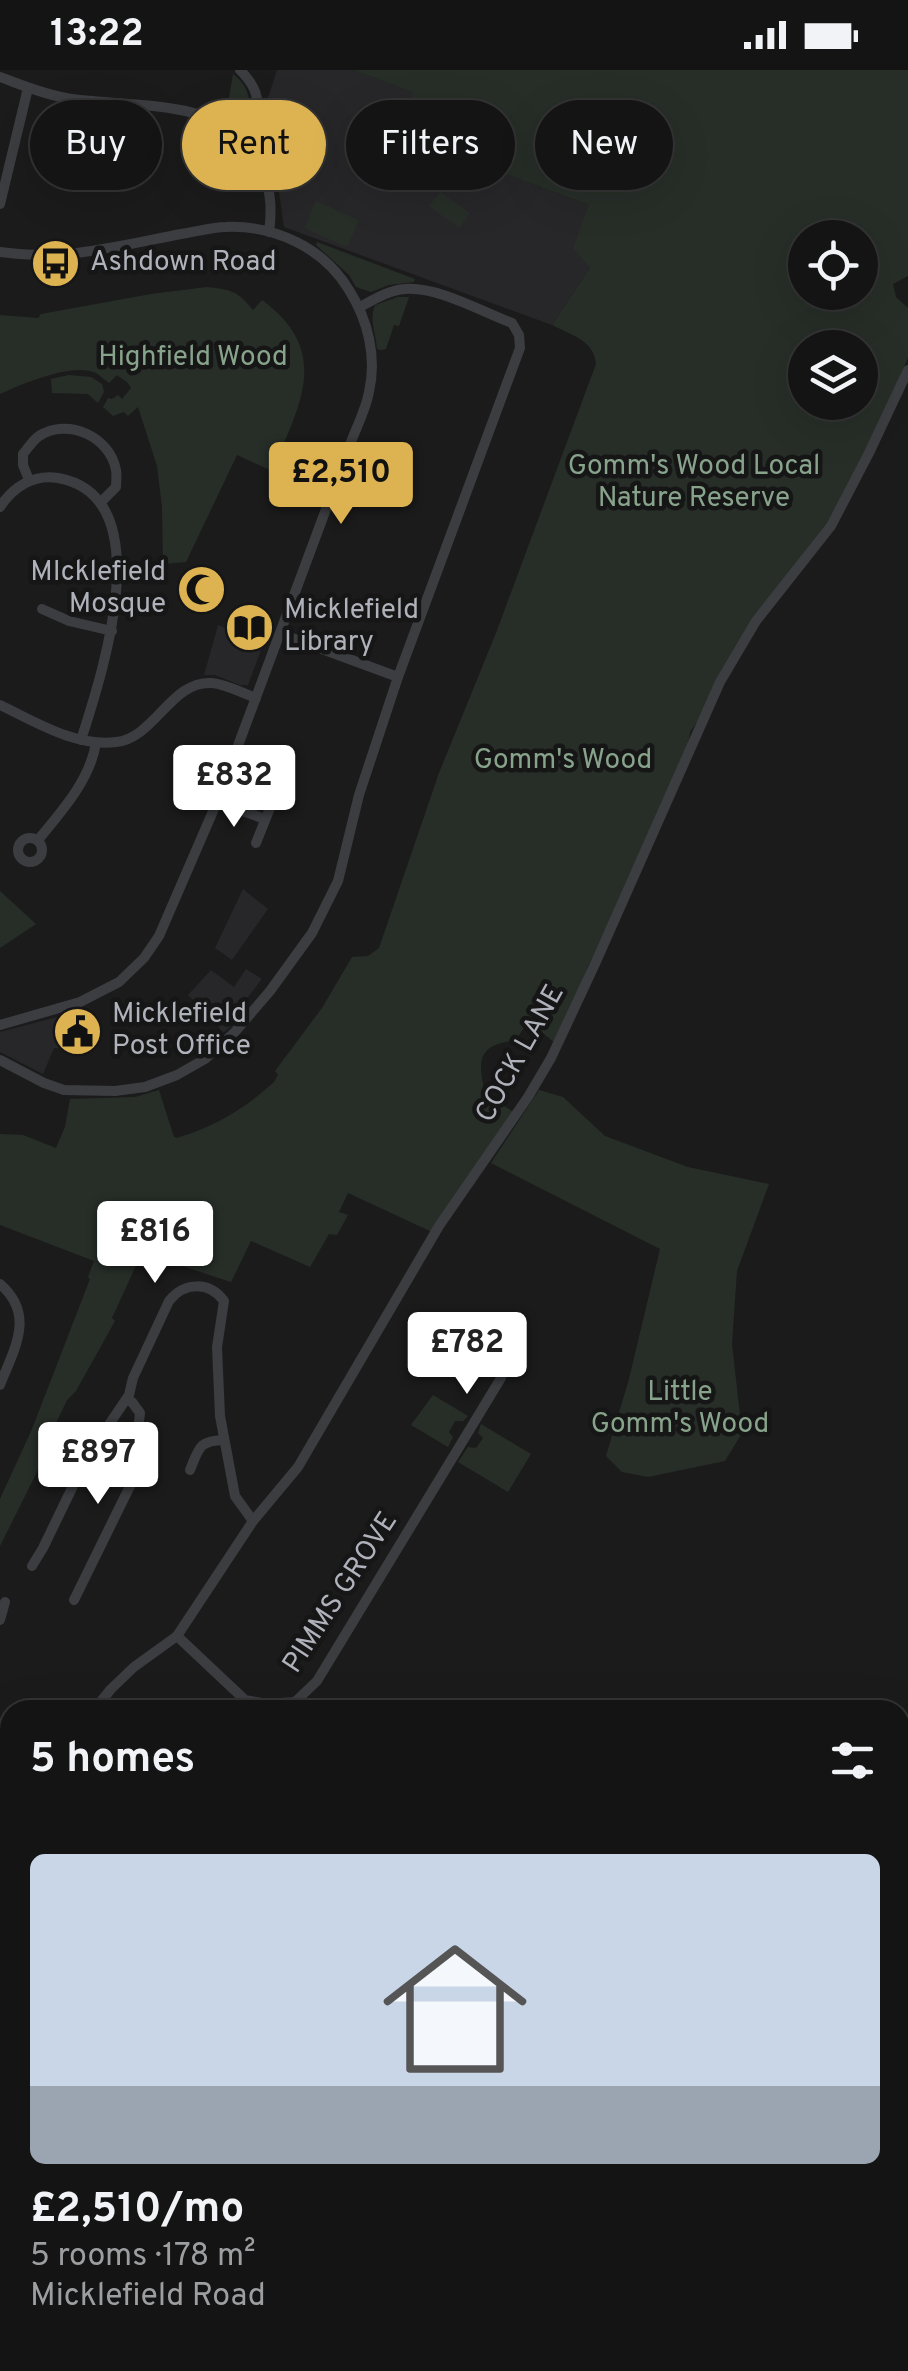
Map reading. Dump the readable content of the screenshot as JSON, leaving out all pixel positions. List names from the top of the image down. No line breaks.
{"streets":{"street":["COCK LANE","PIMMS GROVE"]},"crossings":[["COCK LANE","PIMMS GROVE"]],"parks":["Highfield Wood","Gomm's Wood Local Nature Reserve","Gomm's Wood","Little Gomm's Wood"],"places":{"bus stop":["Ashdown Road"],"mosque":["MIcklefield Mosque"],"library":["Micklefield Library"],"public building":["Micklefield Post Office"]},"page":{"status":"13:22","chip":["Buy","Rent","Filters","New"],"price":["£2,510","£832","£816","£782","£897"],"heading":"5 homes","list":[{"name":"£2,510/mo","note":"5 rooms · 178 m² · Micklefield Road"}]}}
